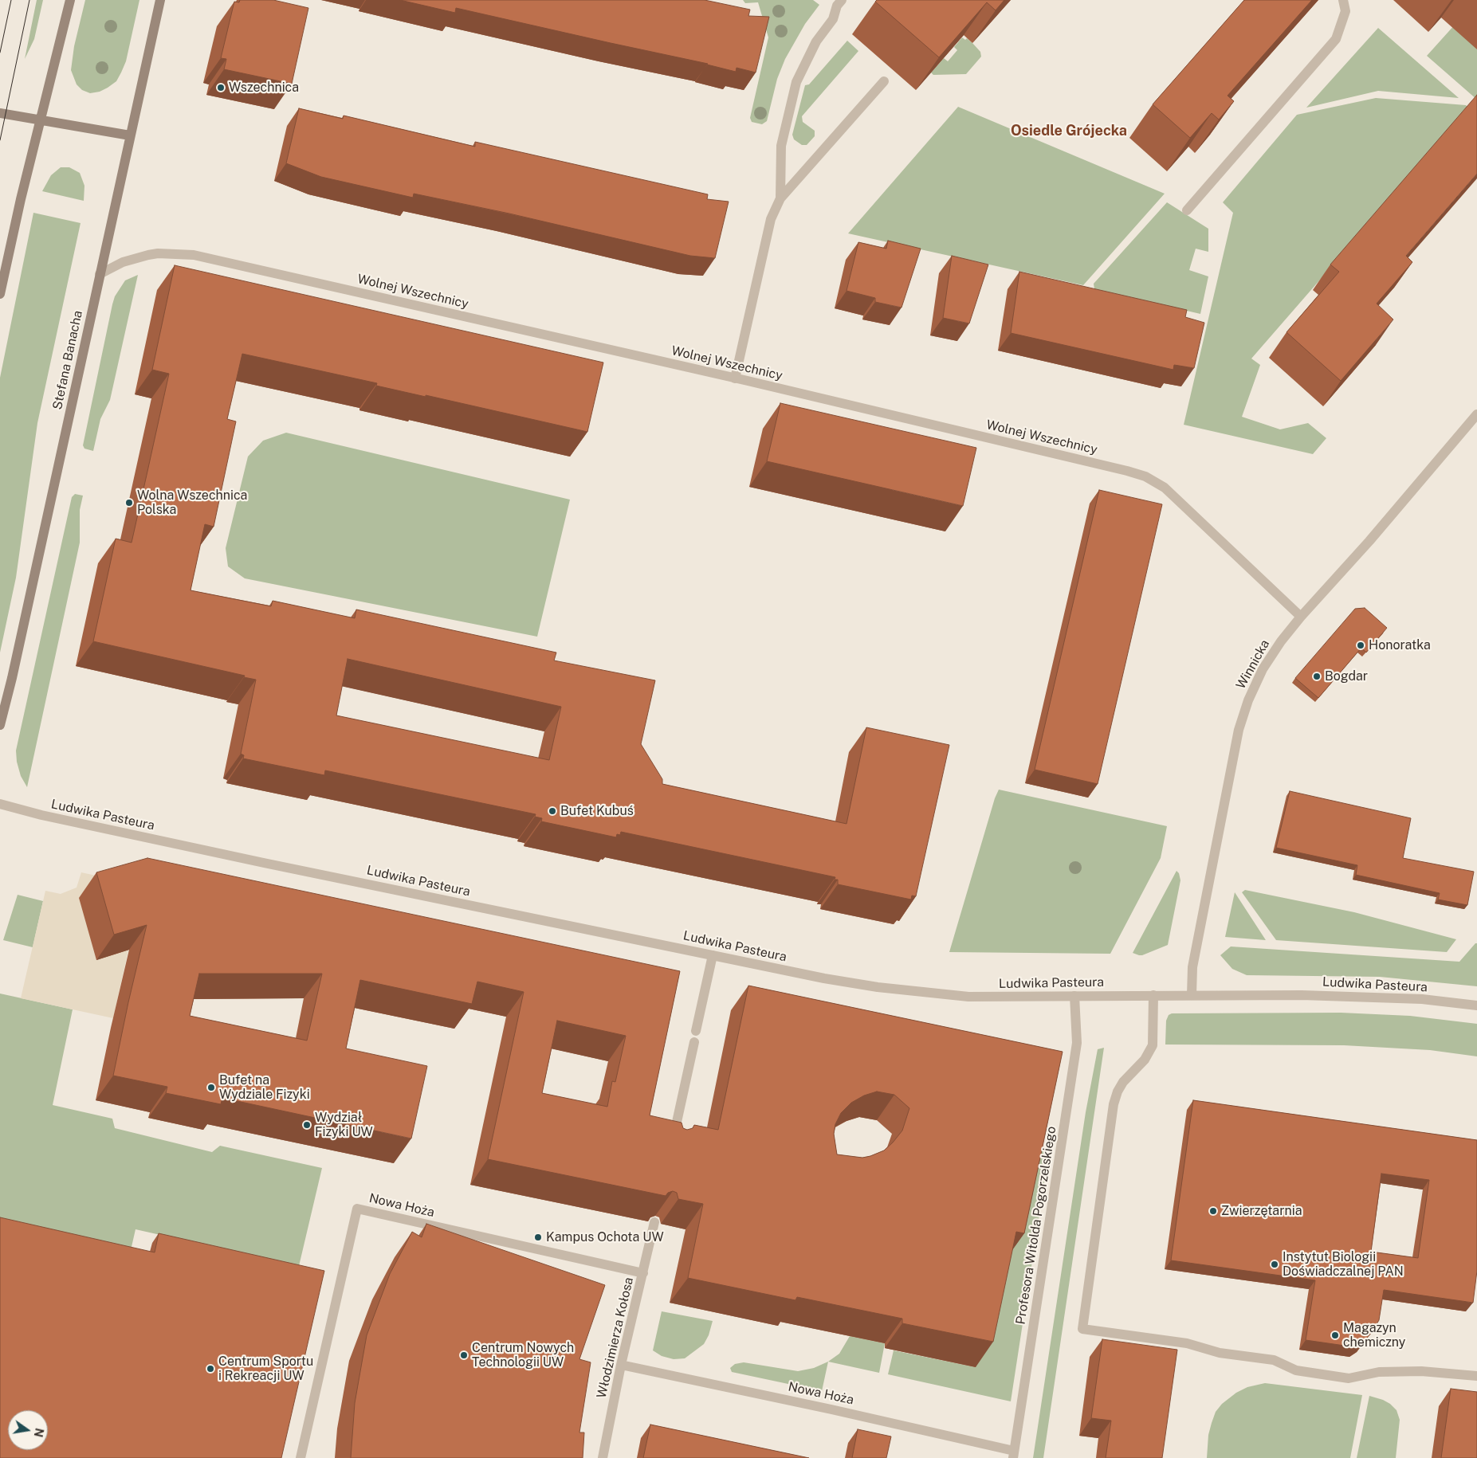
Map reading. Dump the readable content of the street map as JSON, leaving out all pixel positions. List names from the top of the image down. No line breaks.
{"streets":{"main road":["Stefana Banacha"],"street":["Wolnej Wszechnicy","Winnicka","Ludwika Pasteura","Nowa Hoża","Profesora Witolda Pogorzelskiego","Włodzimierza Kołosa"]},"crossings":[["Wolnej Wszechnicy","Stefana Banacha"],["Wolnej Wszechnicy","Winnicka"],["Winnicka","Ludwika Pasteura"],["Ludwika Pasteura","Profesora Witolda Pogorzelskiego"],["Nowa Hoża","Profesora Witolda Pogorzelskiego"],["Nowa Hoża","Włodzimierza Kołosa"]],"districts":["Osiedle Grójecka"],"places":["Wszechnica","Wolna Wszechnica Polska","Honoratka","Bogdar","Bufet Kubuś","Bufet na Wydziale Fizyki","Wydział Fizyki UW","Zwierzętarnia","Kampus Ochota UW","Instytut Biologii Doświadczalnej PAN","Magazyn chemiczny","Centrum Nowych Technologii UW","Centrum Sportu i Rekreacji UW"],"north":"right"}
